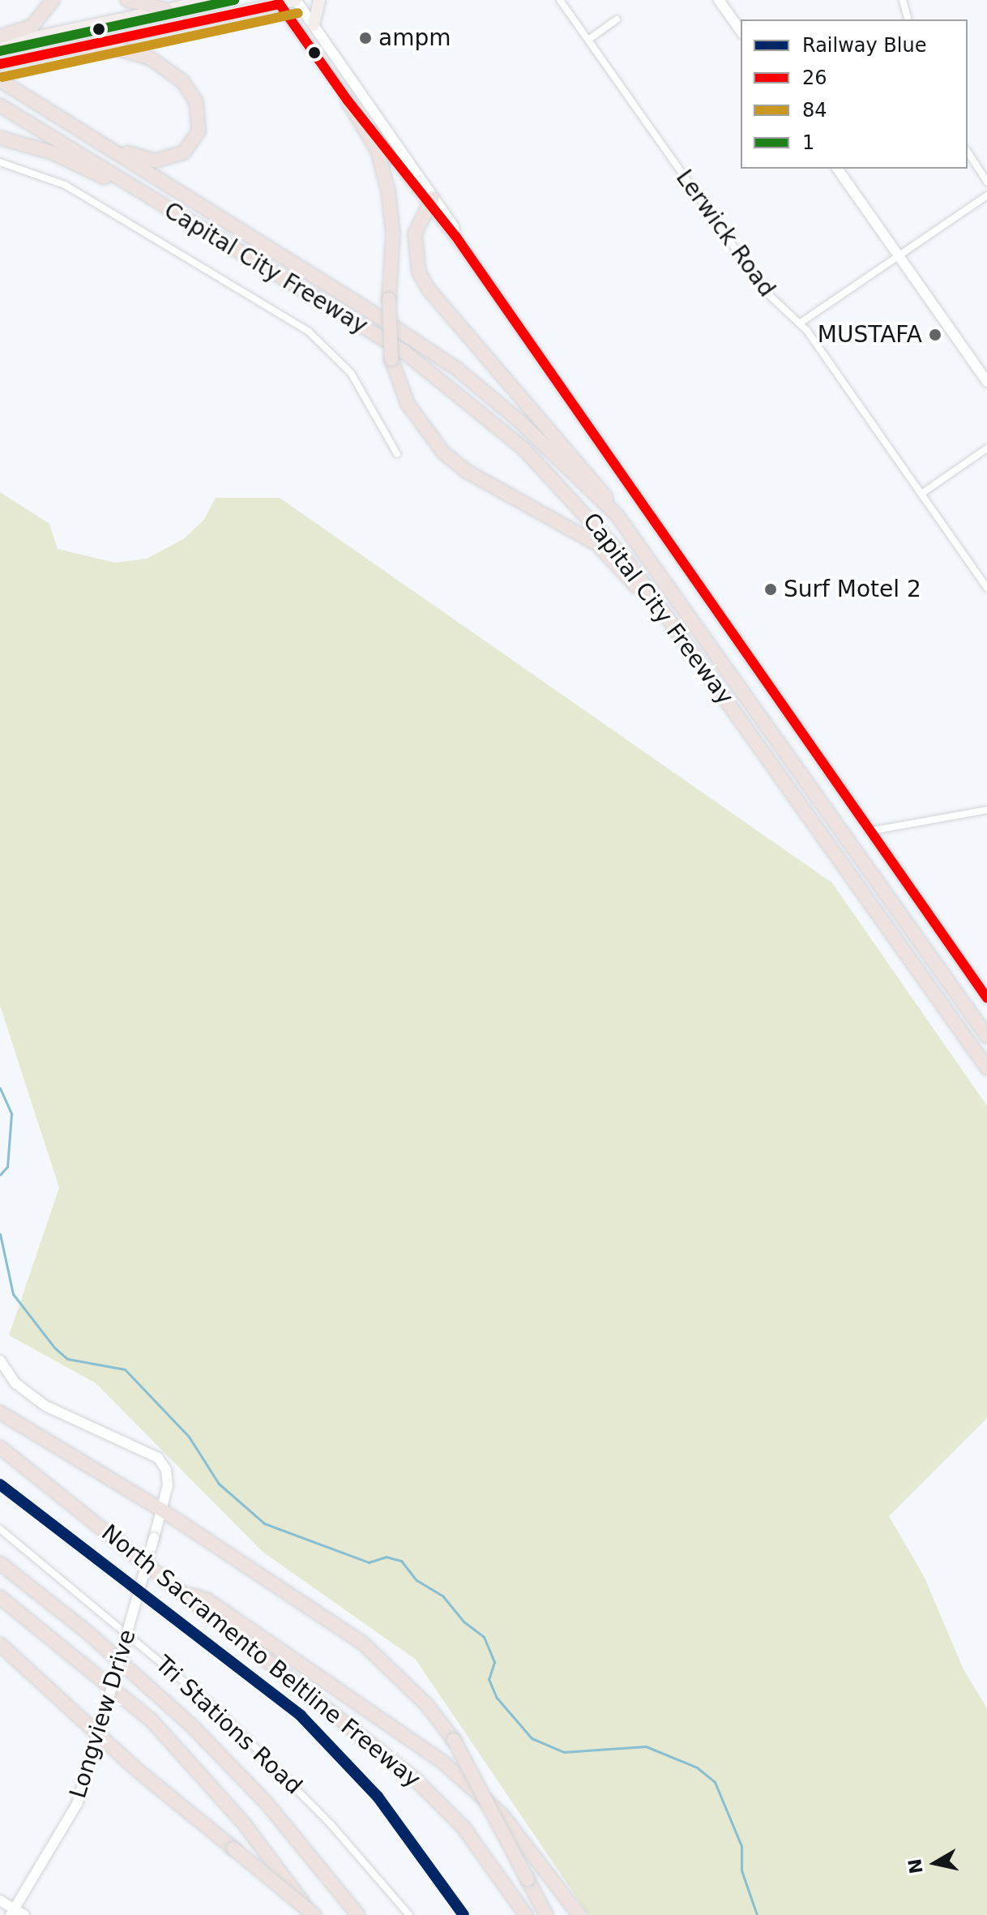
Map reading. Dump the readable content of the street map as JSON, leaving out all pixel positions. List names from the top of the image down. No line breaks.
{"streets":{"highway":["Capital City Freeway","North Sacramento Beltline Freeway"],"main road":["Longview Drive"],"street":["Lerwick Road","Tri Stations Road"]},"places":["ampm","MUSTAFA","Surf Motel 2"],"lines":["transit line 1","transit line 26","transit line 84","rail line Blue"],"legend":["Railway Blue","26","84","1"],"north":"left"}
